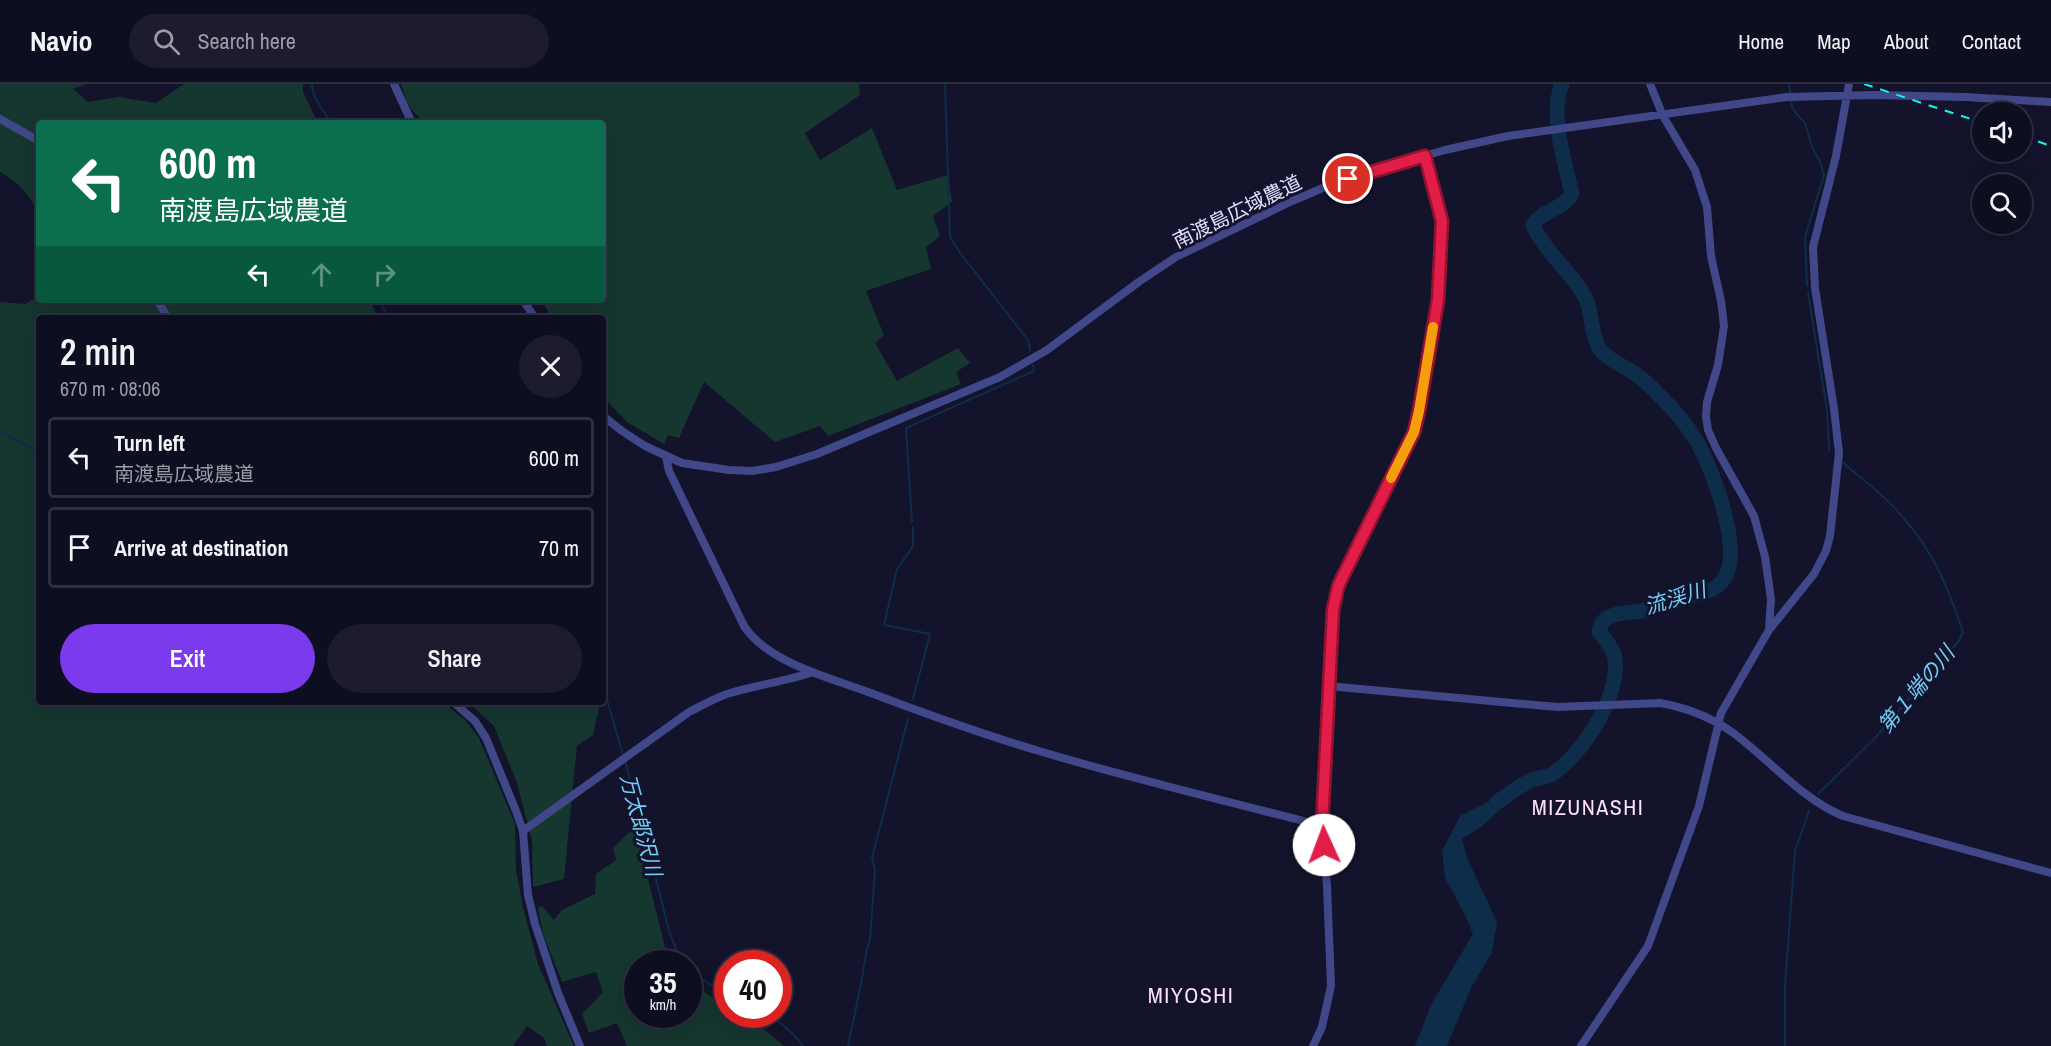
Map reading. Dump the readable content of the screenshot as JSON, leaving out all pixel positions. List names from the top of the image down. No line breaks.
{"streets":{"street":["南渡島広域農道"]},"districts":["MIZUNASHI","MIYOSHI"],"water":["流渓川","第１端の川","万太郎沢川"],"page":{"header":"Navio","search":"Search here","nav":["Home","Map","About","Contact"],"turn":["600 m","南渡島広域農道"],"heading":["2 min","670 m · 08:06"],"list":[{"name":"Turn left","note":"南渡島広域農道","value":"600 m"},{"name":"Arrive at destination","value":"70 m"}],"buttons":["Exit","Share"],"speed":"35 km/h","limit":"40"}}
